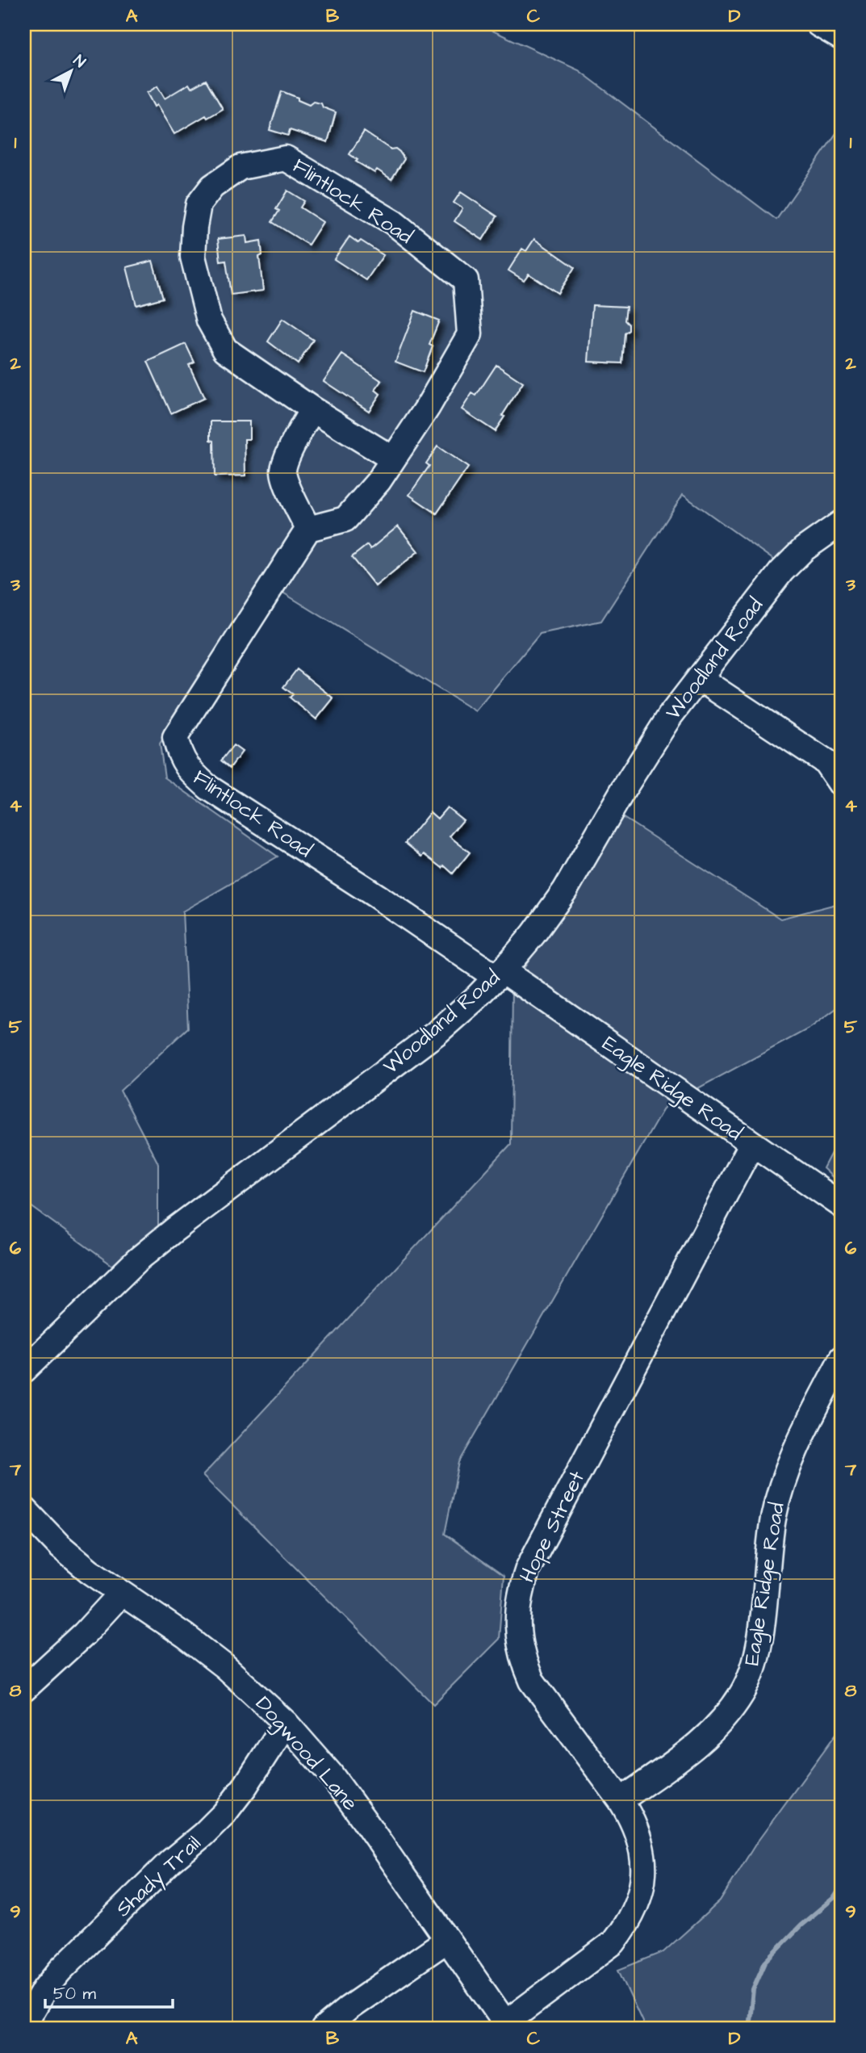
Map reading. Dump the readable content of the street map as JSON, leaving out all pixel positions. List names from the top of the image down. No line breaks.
{"streets":{"street":["Flintlock Road","Woodland Road","Eagle Ridge Road","Hope Street","Dogwood Lane","Shady Trail"]},"crossings":[["Flintlock Road","Woodland Road"],["Flintlock Road","Eagle Ridge Road"],["Woodland Road","Eagle Ridge Road"],["Eagle Ridge Road","Hope Street"],["Hope Street","Dogwood Lane"],["Dogwood Lane","Shady Trail"]],"scale_bar":"50 m","north":"top right","grid":{"columns":["A","B","C","D"],"rows":["1","2","3","4","5","6","7","8","9"]}}
